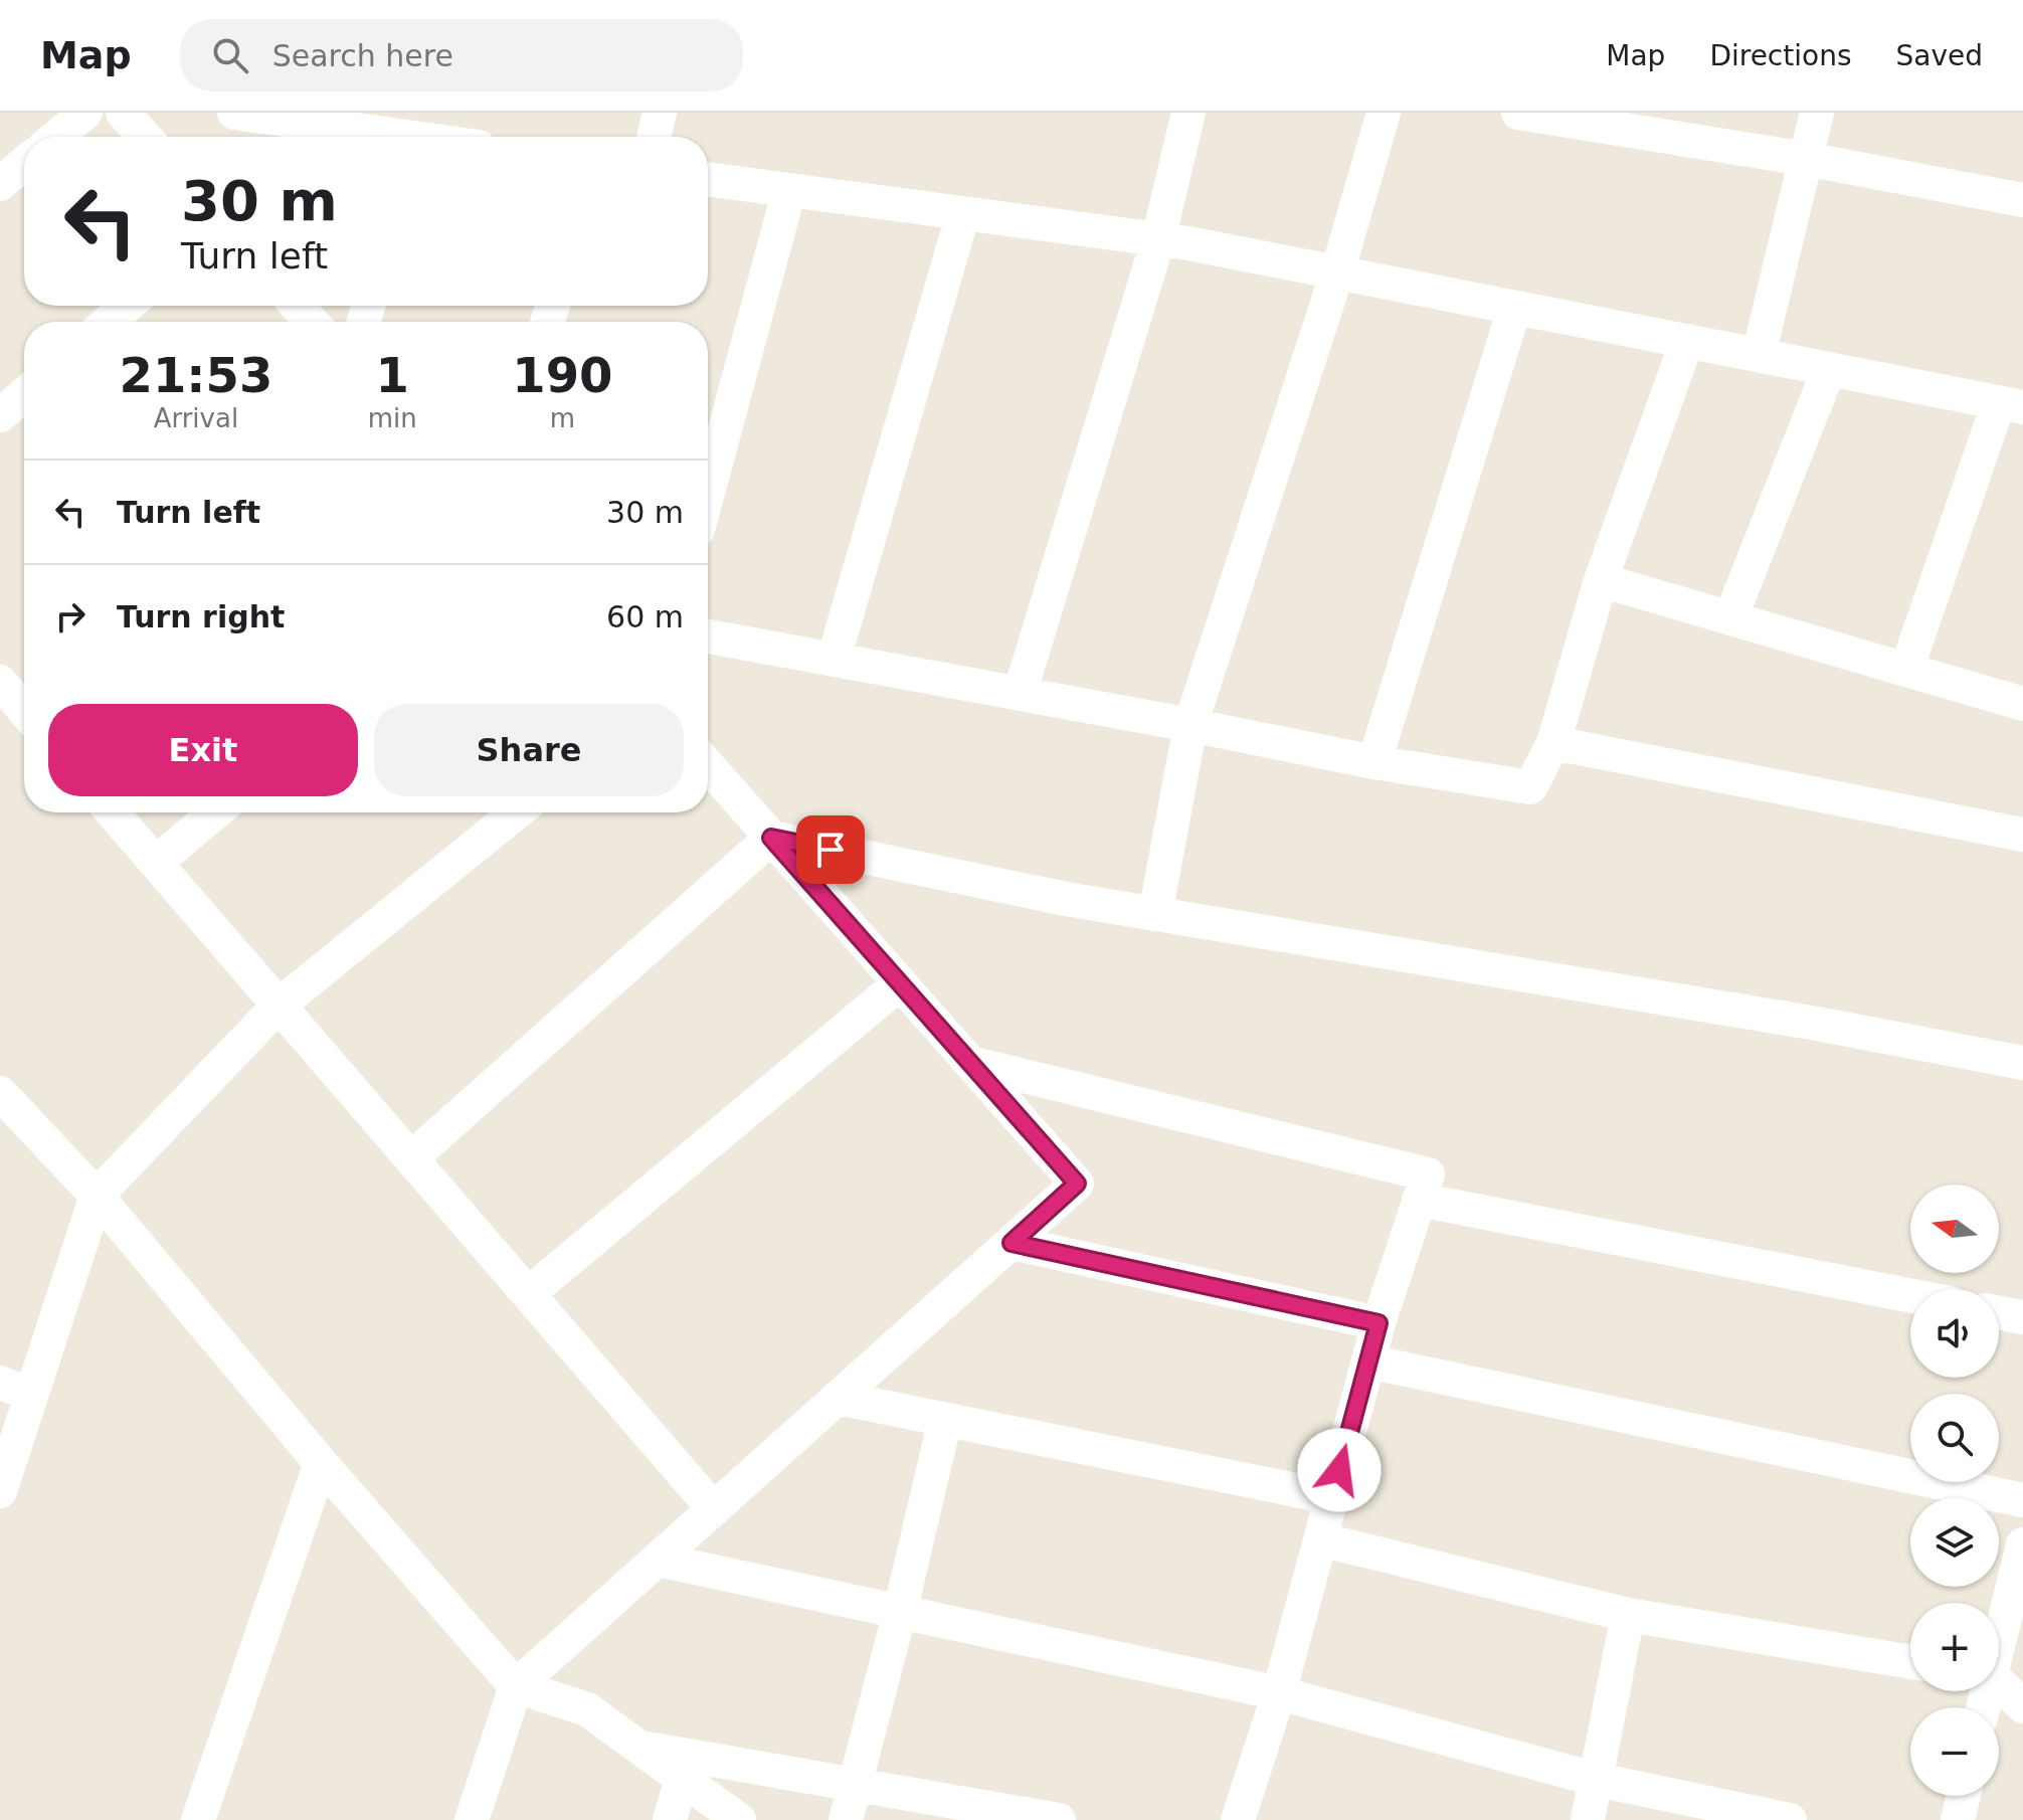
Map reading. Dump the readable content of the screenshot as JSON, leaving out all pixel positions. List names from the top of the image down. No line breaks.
{"north":"left","page":{"header":"Map","search":"Search here","nav":["Map","Directions","Saved"],"turn":["30 m","Turn left"],"eta":["21:53","Arrival","1","min","190","m"],"list":[{"name":"Turn left","value":"30 m"},{"name":"Turn right","value":"60 m"}],"buttons":["Exit","Share"],"map_buttons":["+","−"]}}
